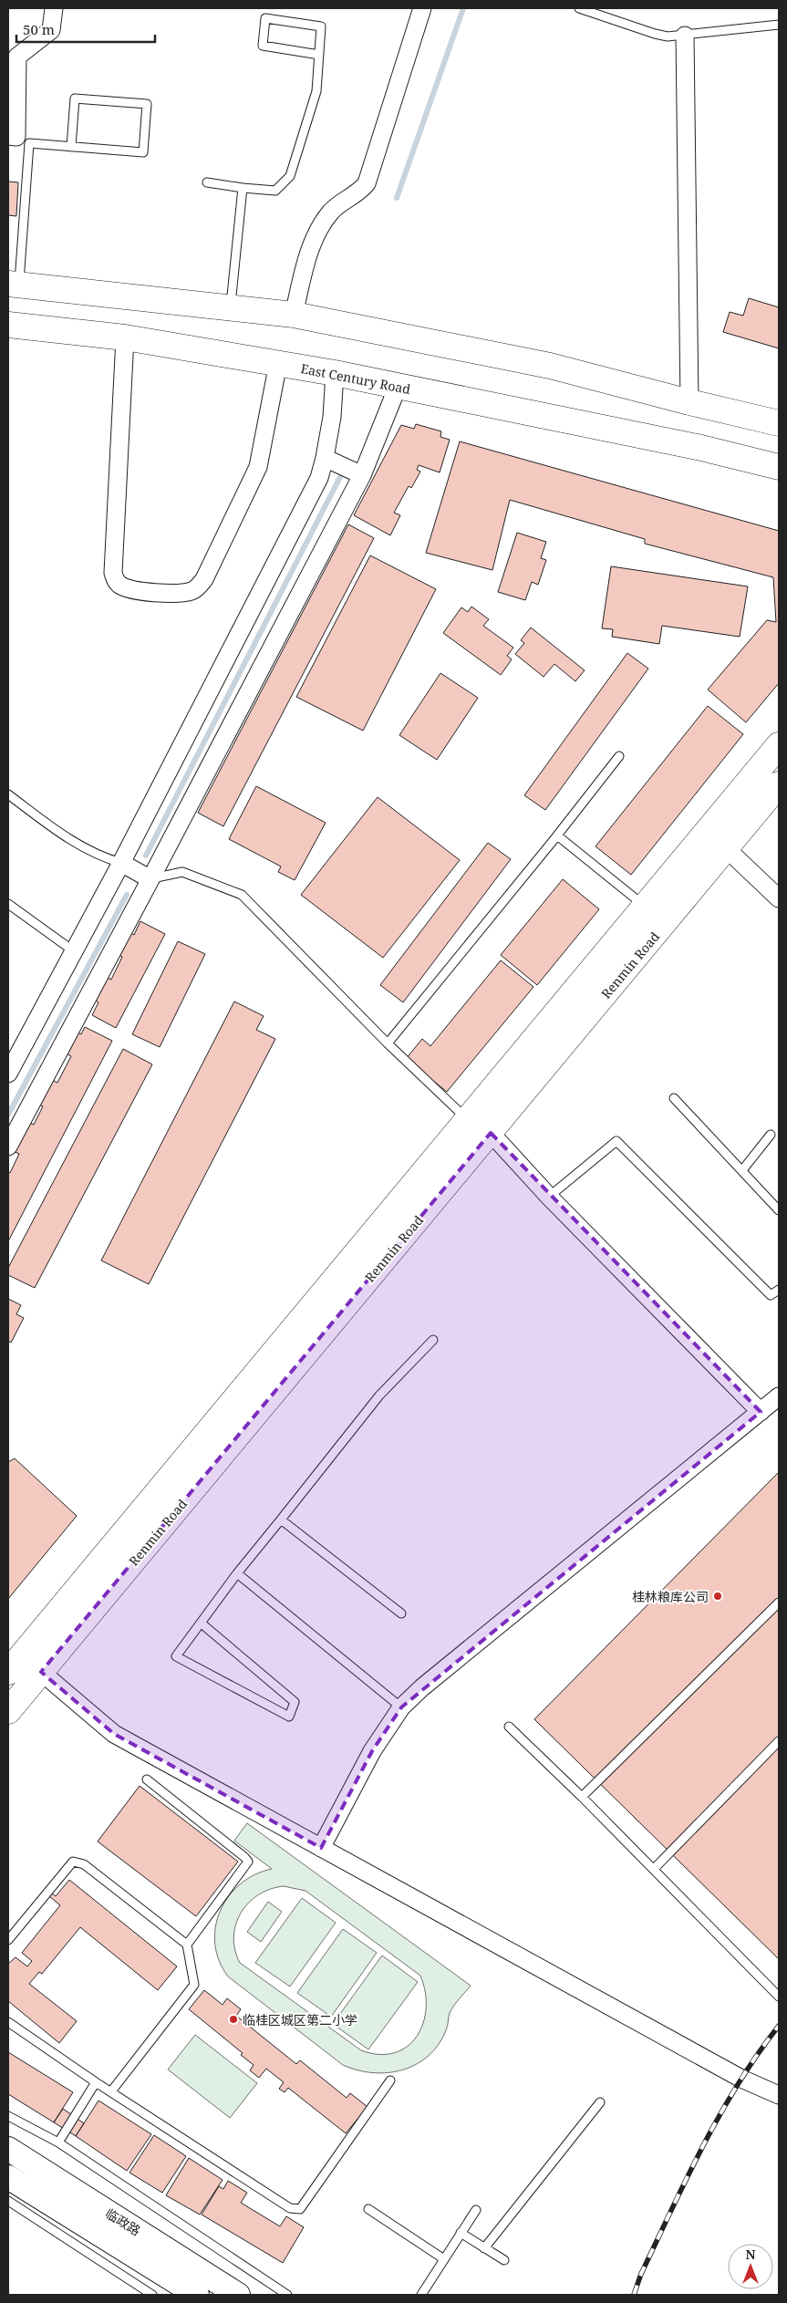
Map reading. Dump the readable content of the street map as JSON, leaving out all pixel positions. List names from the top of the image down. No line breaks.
{"streets":{"main road":["East Century Road","Renmin Road","临政路"]},"places":["桂林粮库公司","临桂区城区第二小学"],"scale_bar":"50 m","north":"top"}
